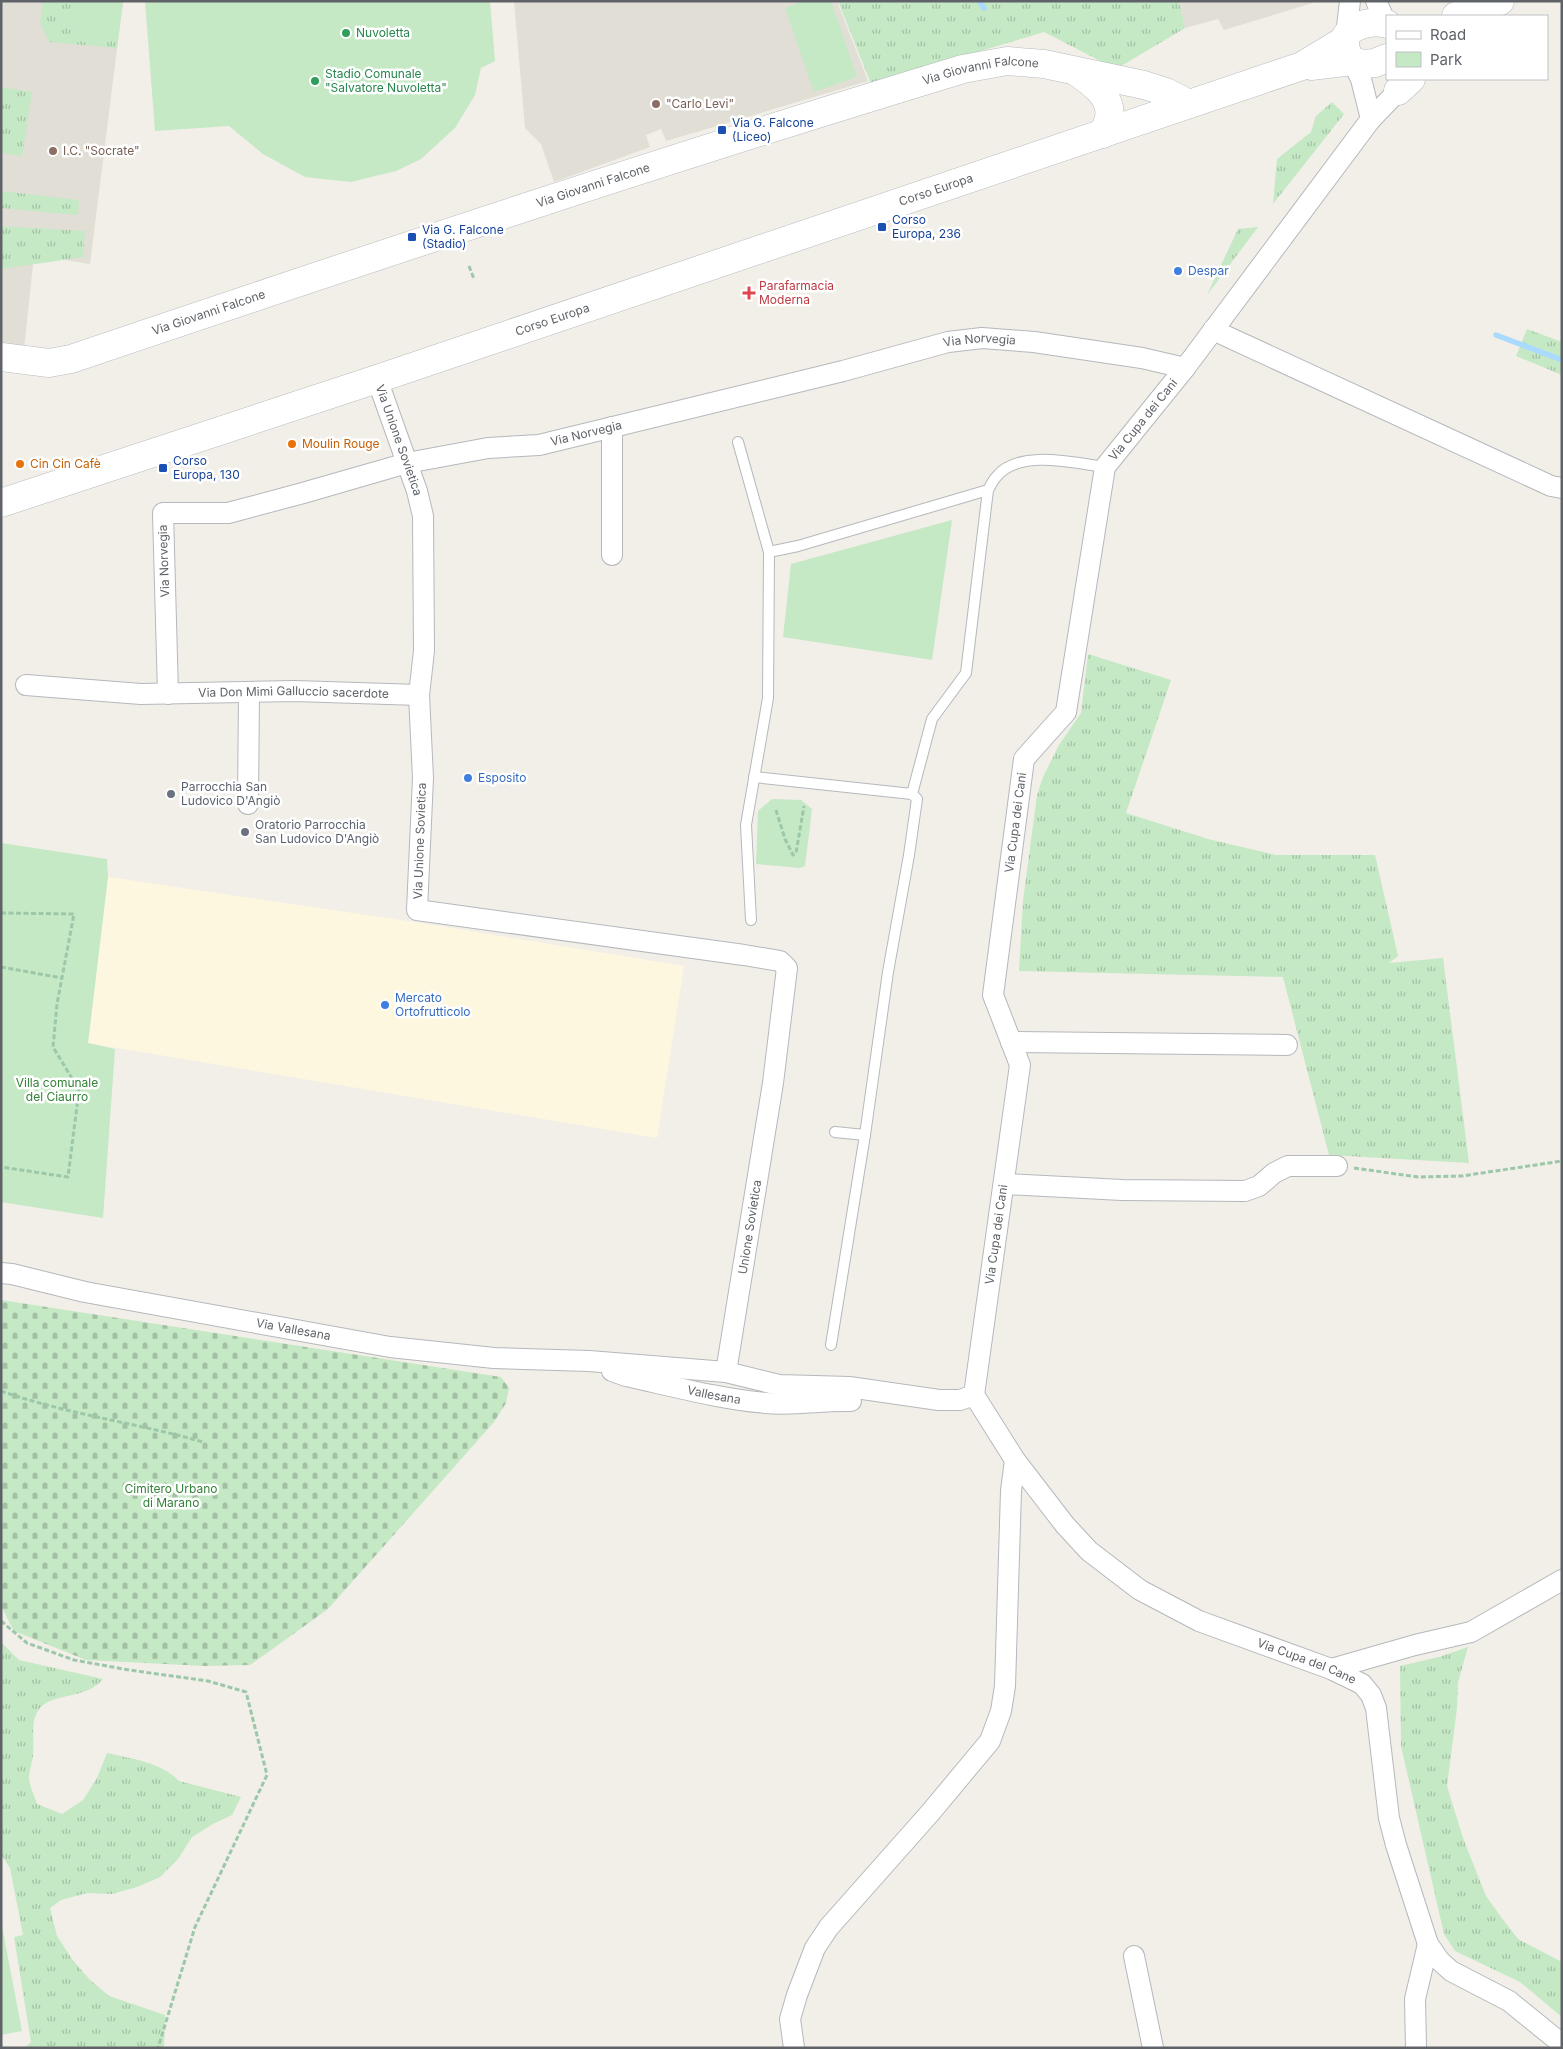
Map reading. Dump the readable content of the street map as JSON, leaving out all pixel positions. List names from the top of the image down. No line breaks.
{"streets":{"main road":["Via Giovanni Falcone","Corso Europa"],"street":["Via Norvegia","Via Cupa dei Cani","Via Unione Sovietica","Via Don Mimì Galluccio sacerdote","Unione Sovietica","Via Vallesana","Vallesana","Via Cupa del Cane"]},"crossings":[["Via Giovanni Falcone","Corso Europa"],["Corso Europa","Via Unione Sovietica"],["Via Norvegia","Via Cupa dei Cani"],["Via Norvegia","Via Unione Sovietica"],["Via Norvegia","Via Don Mimì Galluccio sacerdote"],["Via Cupa dei Cani","Vallesana"],["Via Cupa dei Cani","Via Cupa del Cane"],["Via Unione Sovietica","Via Don Mimì Galluccio sacerdote"],["Via Unione Sovietica","Unione Sovietica"],["Unione Sovietica","Vallesana"],["Via Vallesana","Vallesana"],["Vallesana","Via Cupa del Cane"]],"parks":["Villa comunale del Ciaurro","Cimitero Urbano di Marano"],"places":{"other":["Nuvoletta","Stadio Comunale \"Salvatore Nuvoletta\"","\"Carlo Levi\"","I.C. \"Socrate\"","Despar","Moulin Rouge","Cin Cin Cafè","Esposito","Parrocchia San Ludovico D'Angiò","Oratorio Parrocchia San Ludovico D'Angiò","Mercato Ortofrutticolo"],"transit":["Via G. Falcone (Liceo)","Corso Europa, 236","Via G. Falcone (Stadio)","Corso Europa, 130"],"health":["Parafarmacia Moderna"]},"legend":["Road","Park"]}
